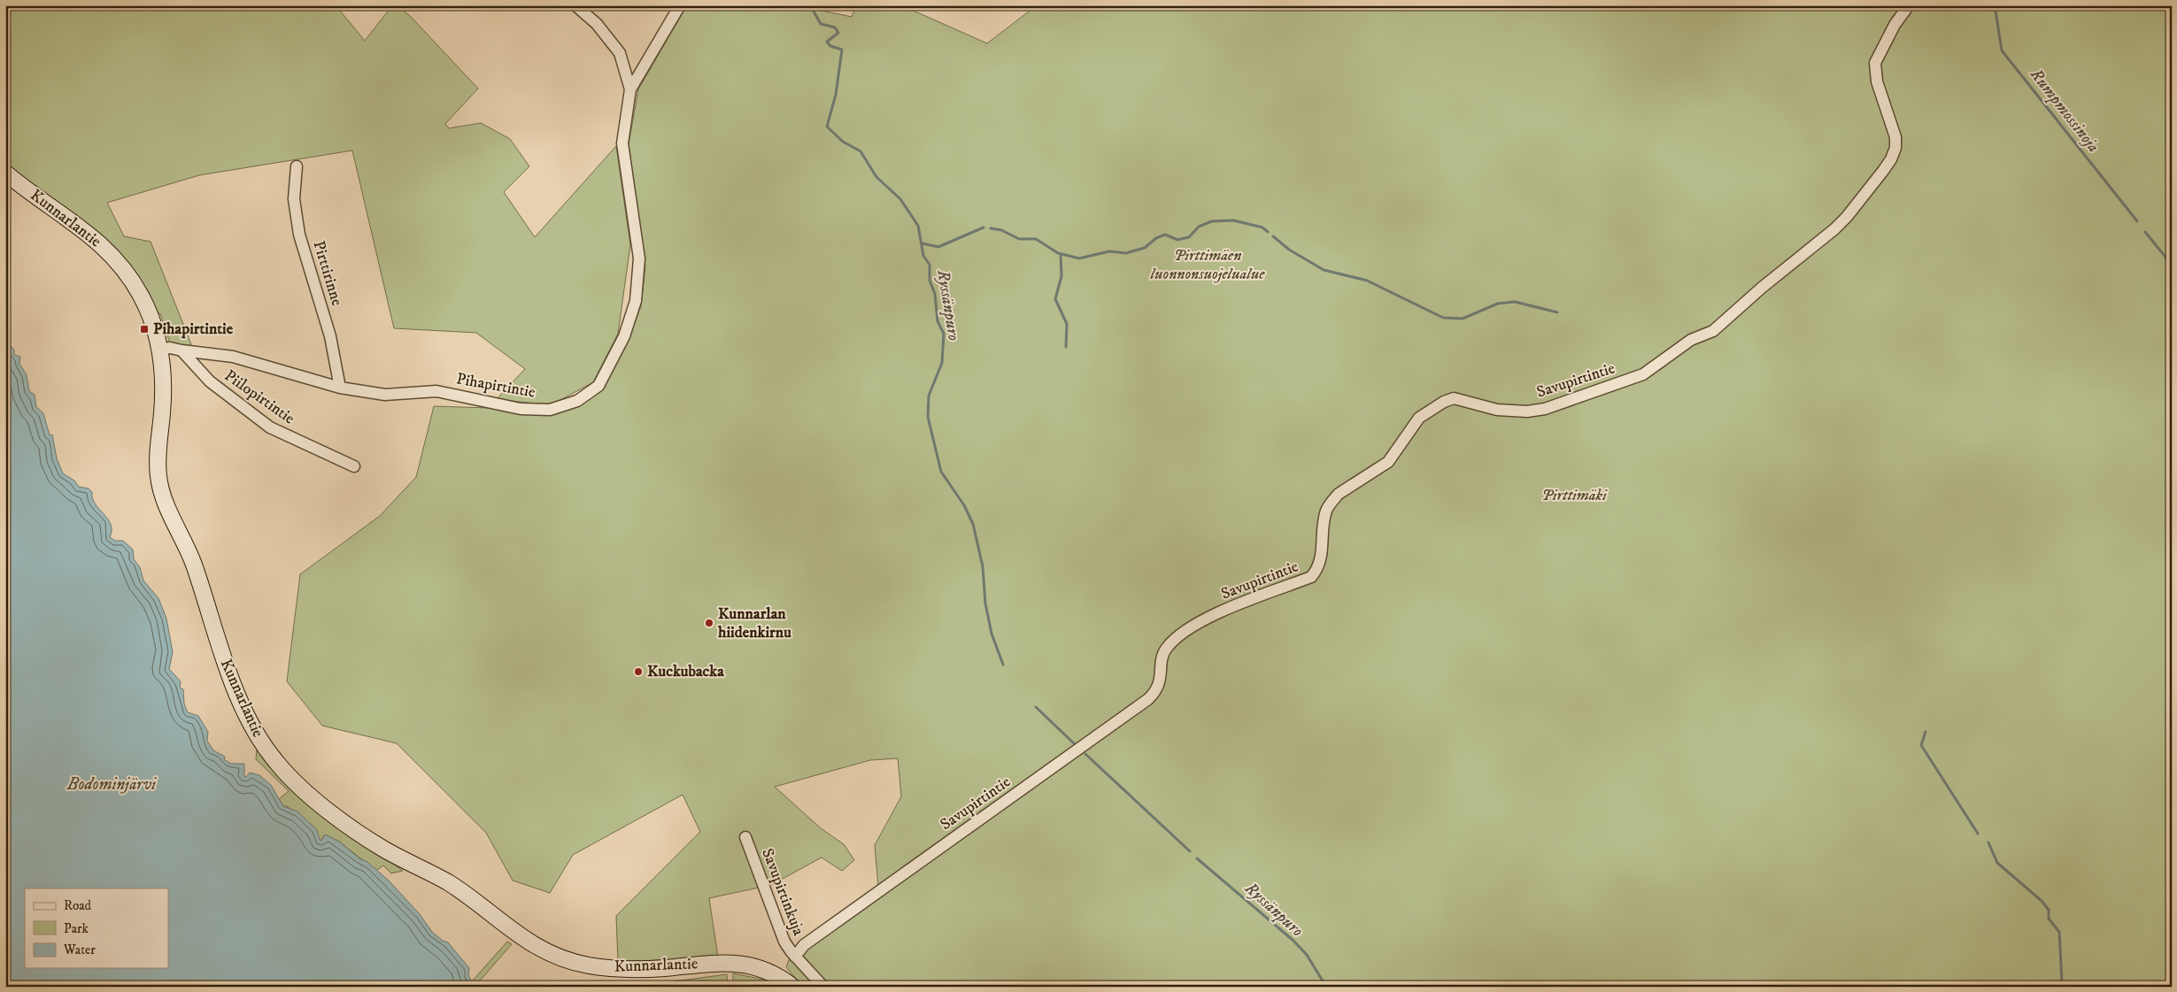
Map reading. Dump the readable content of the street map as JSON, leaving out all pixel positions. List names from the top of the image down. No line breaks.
{"streets":{"main road":["Kunnarlantie"],"street":["Pirttirinne","Savupirtintie","Pihapirtintie","Piilopirtintie","Savupirtinkuja"]},"crossings":[["Kunnarlantie","Pihapirtintie"],["Pirttirinne","Pihapirtintie"],["Savupirtintie","Savupirtinkuja"],["Pihapirtintie","Piilopirtintie"]],"water":["Rumpmossinoja","Ryssänpuro","Bodominjärvi"],"parks":["Pirttimäen luonnonsuojelualue","Pirttimäki"],"places":{"transit":["Pihapirtintie"],"other":["Kunnarlan hiidenkirnu","Kuckubacka"]},"legend":["Road","Park","Water"]}
